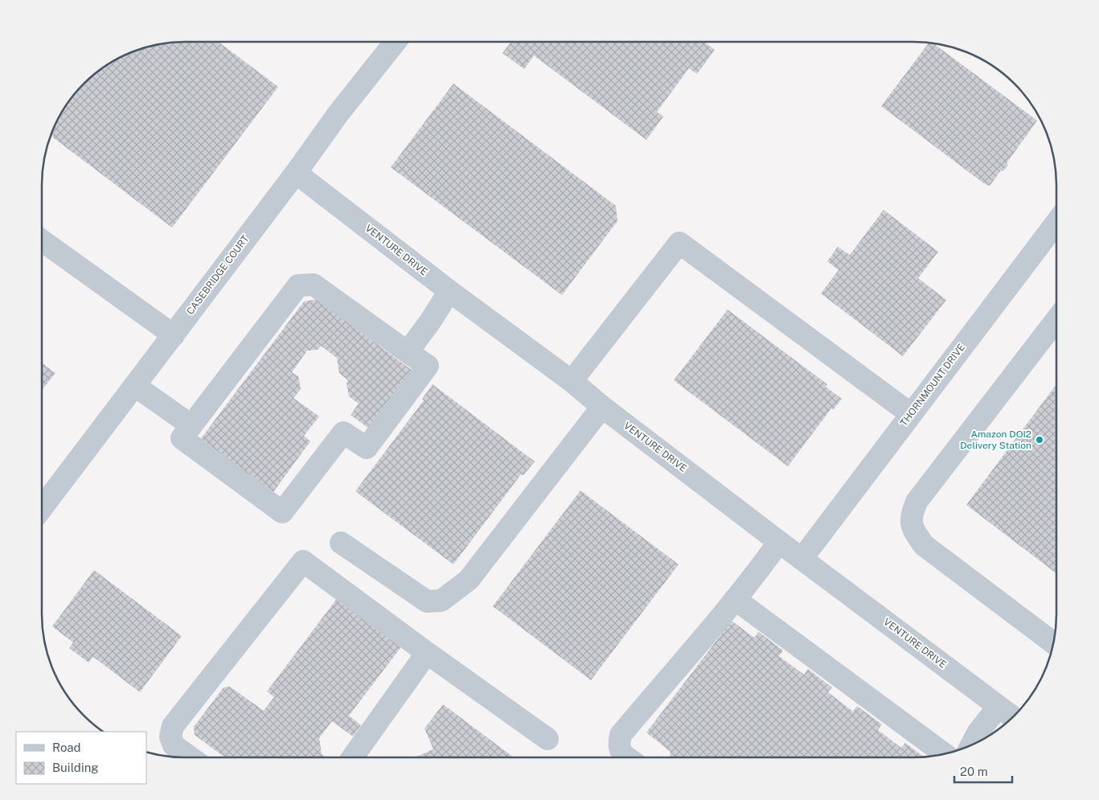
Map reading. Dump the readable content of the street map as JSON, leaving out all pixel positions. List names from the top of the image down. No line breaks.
{"streets":{"street":["VENTURE DRIVE","CASEBRIDGE COURT","THORNMOUNT DRIVE"]},"crossings":[["VENTURE DRIVE","CASEBRIDGE COURT"],["VENTURE DRIVE","THORNMOUNT DRIVE"]],"places":["Amazon DOI2 Delivery Station"],"legend":["Road","Building"],"scale_bar":"20 m"}
